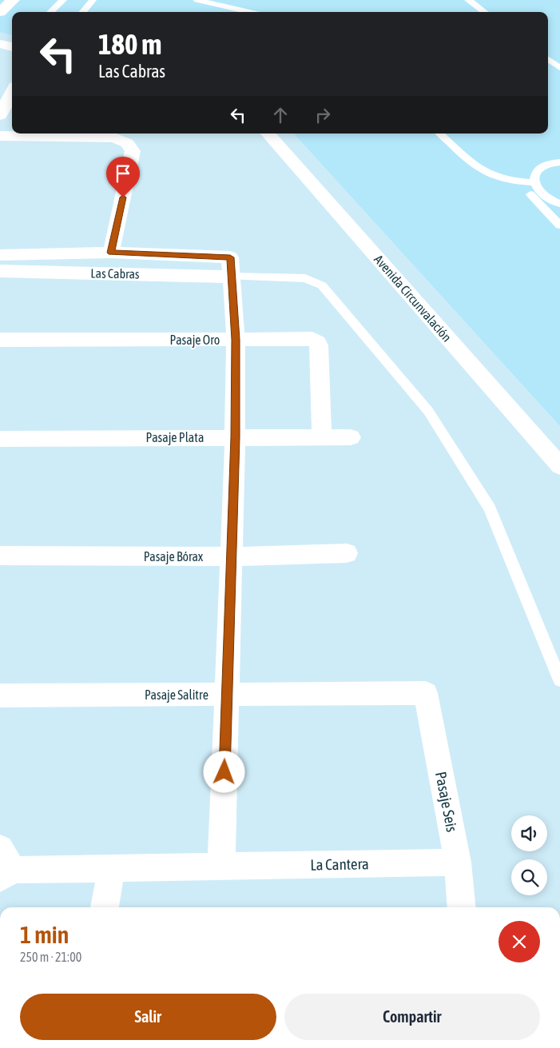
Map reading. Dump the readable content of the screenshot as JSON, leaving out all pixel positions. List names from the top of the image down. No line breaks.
{"streets":{"street":["Las Cabras","Avenida Circunvalación","Pasaje Oro","Pasaje Plata","Pasaje Bórax","Pasaje Salitre","Pasaje Seis","La Cantera"]},"crossings":[["Pasaje Oro","Pasaje Plata"],["Pasaje Salitre","Pasaje Seis"],["Pasaje Seis","La Cantera"]],"page":{"turn":["180 m","Las Cabras"],"heading":["1 min","250 m · 21:00"],"buttons":["Salir","Compartir"]}}
